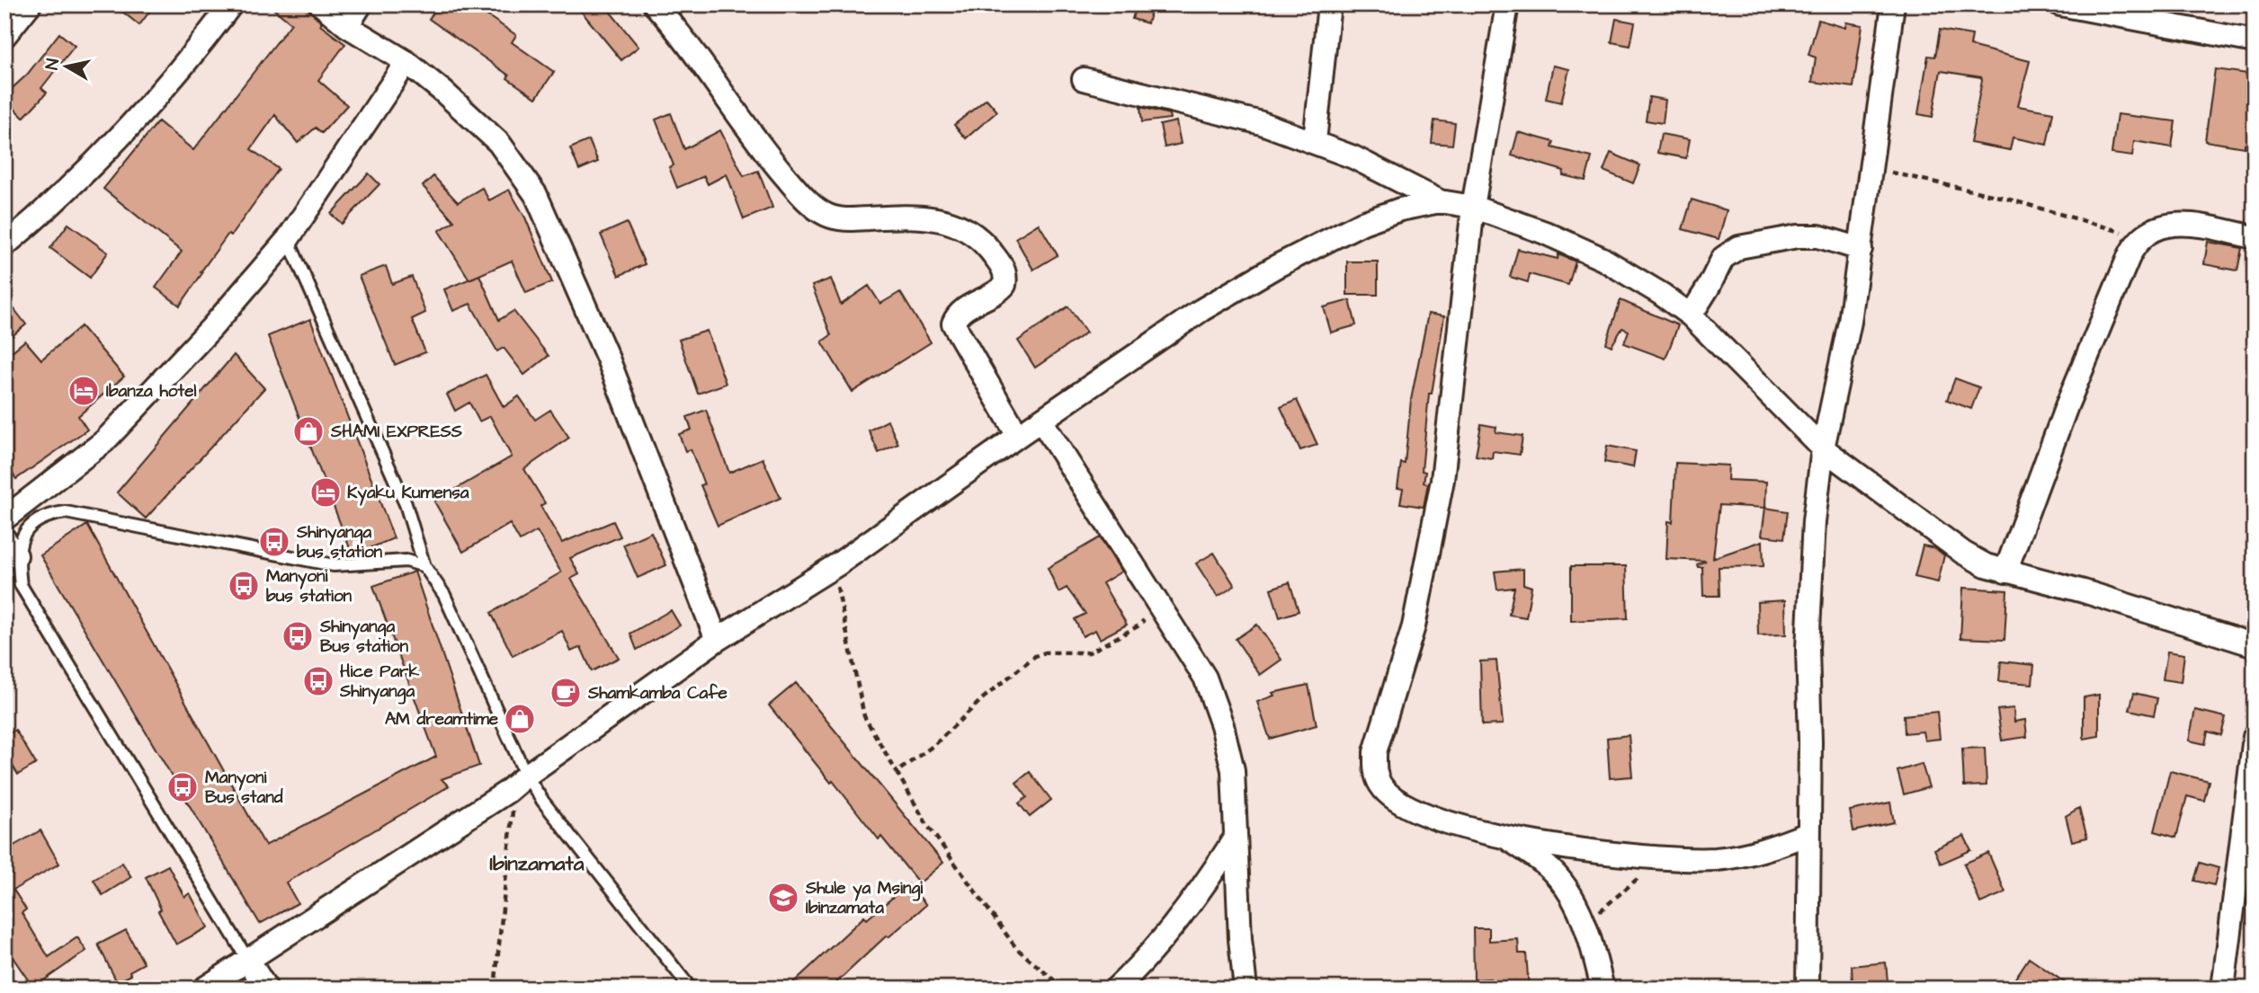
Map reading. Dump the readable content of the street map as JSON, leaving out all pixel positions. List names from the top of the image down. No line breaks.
{"districts":["Ibinzamata"],"places":{"hotel":["Ibanza hotel","Kyaku Kumensa"],"shop":["SHAMI EXPRESS","AM dreamtime"],"bus stop":["Shinyanga bus station","Manyoni bus station","Shinyanga Bus station","Hice Park Shinyanga","Manyoni Bus stand"],"cafe":["Shamkamba Cafe"],"school or university":["Shule ya Msingi Ibinzamata"]},"north":"left"}
